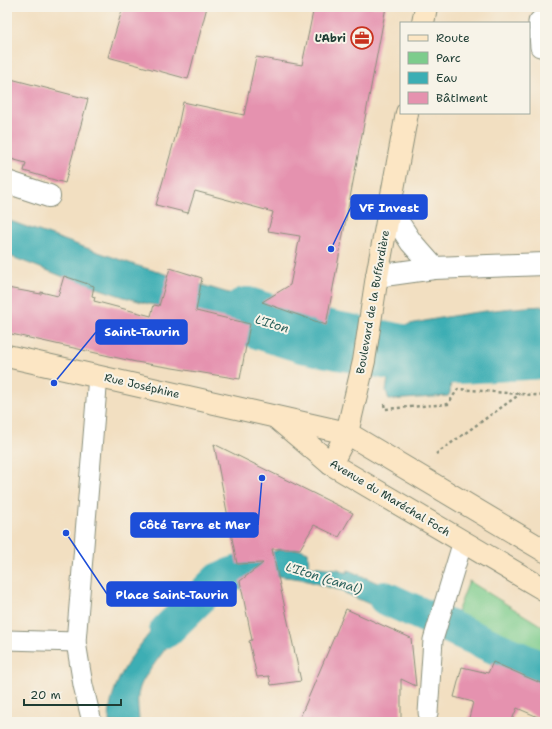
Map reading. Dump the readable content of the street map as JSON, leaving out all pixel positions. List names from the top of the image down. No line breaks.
{"streets":{"main road":["Boulevard de la Buffardière","Rue Joséphine","Avenue du Maréchal Foch"]},"crossings":[["Boulevard de la Buffardière","Avenue du Maréchal Foch"],["Rue Joséphine","Avenue du Maréchal Foch"]],"water":["L'Iton","L'Iton (canal)"],"places":{"office":["L'Abri"],"other":["VF Invest","Saint-Taurin","Côté Terre et Mer","Place Saint-Taurin"]},"legend":["Route","Parc","Eau","Bâtiment"],"scale_bar":"20 m"}
